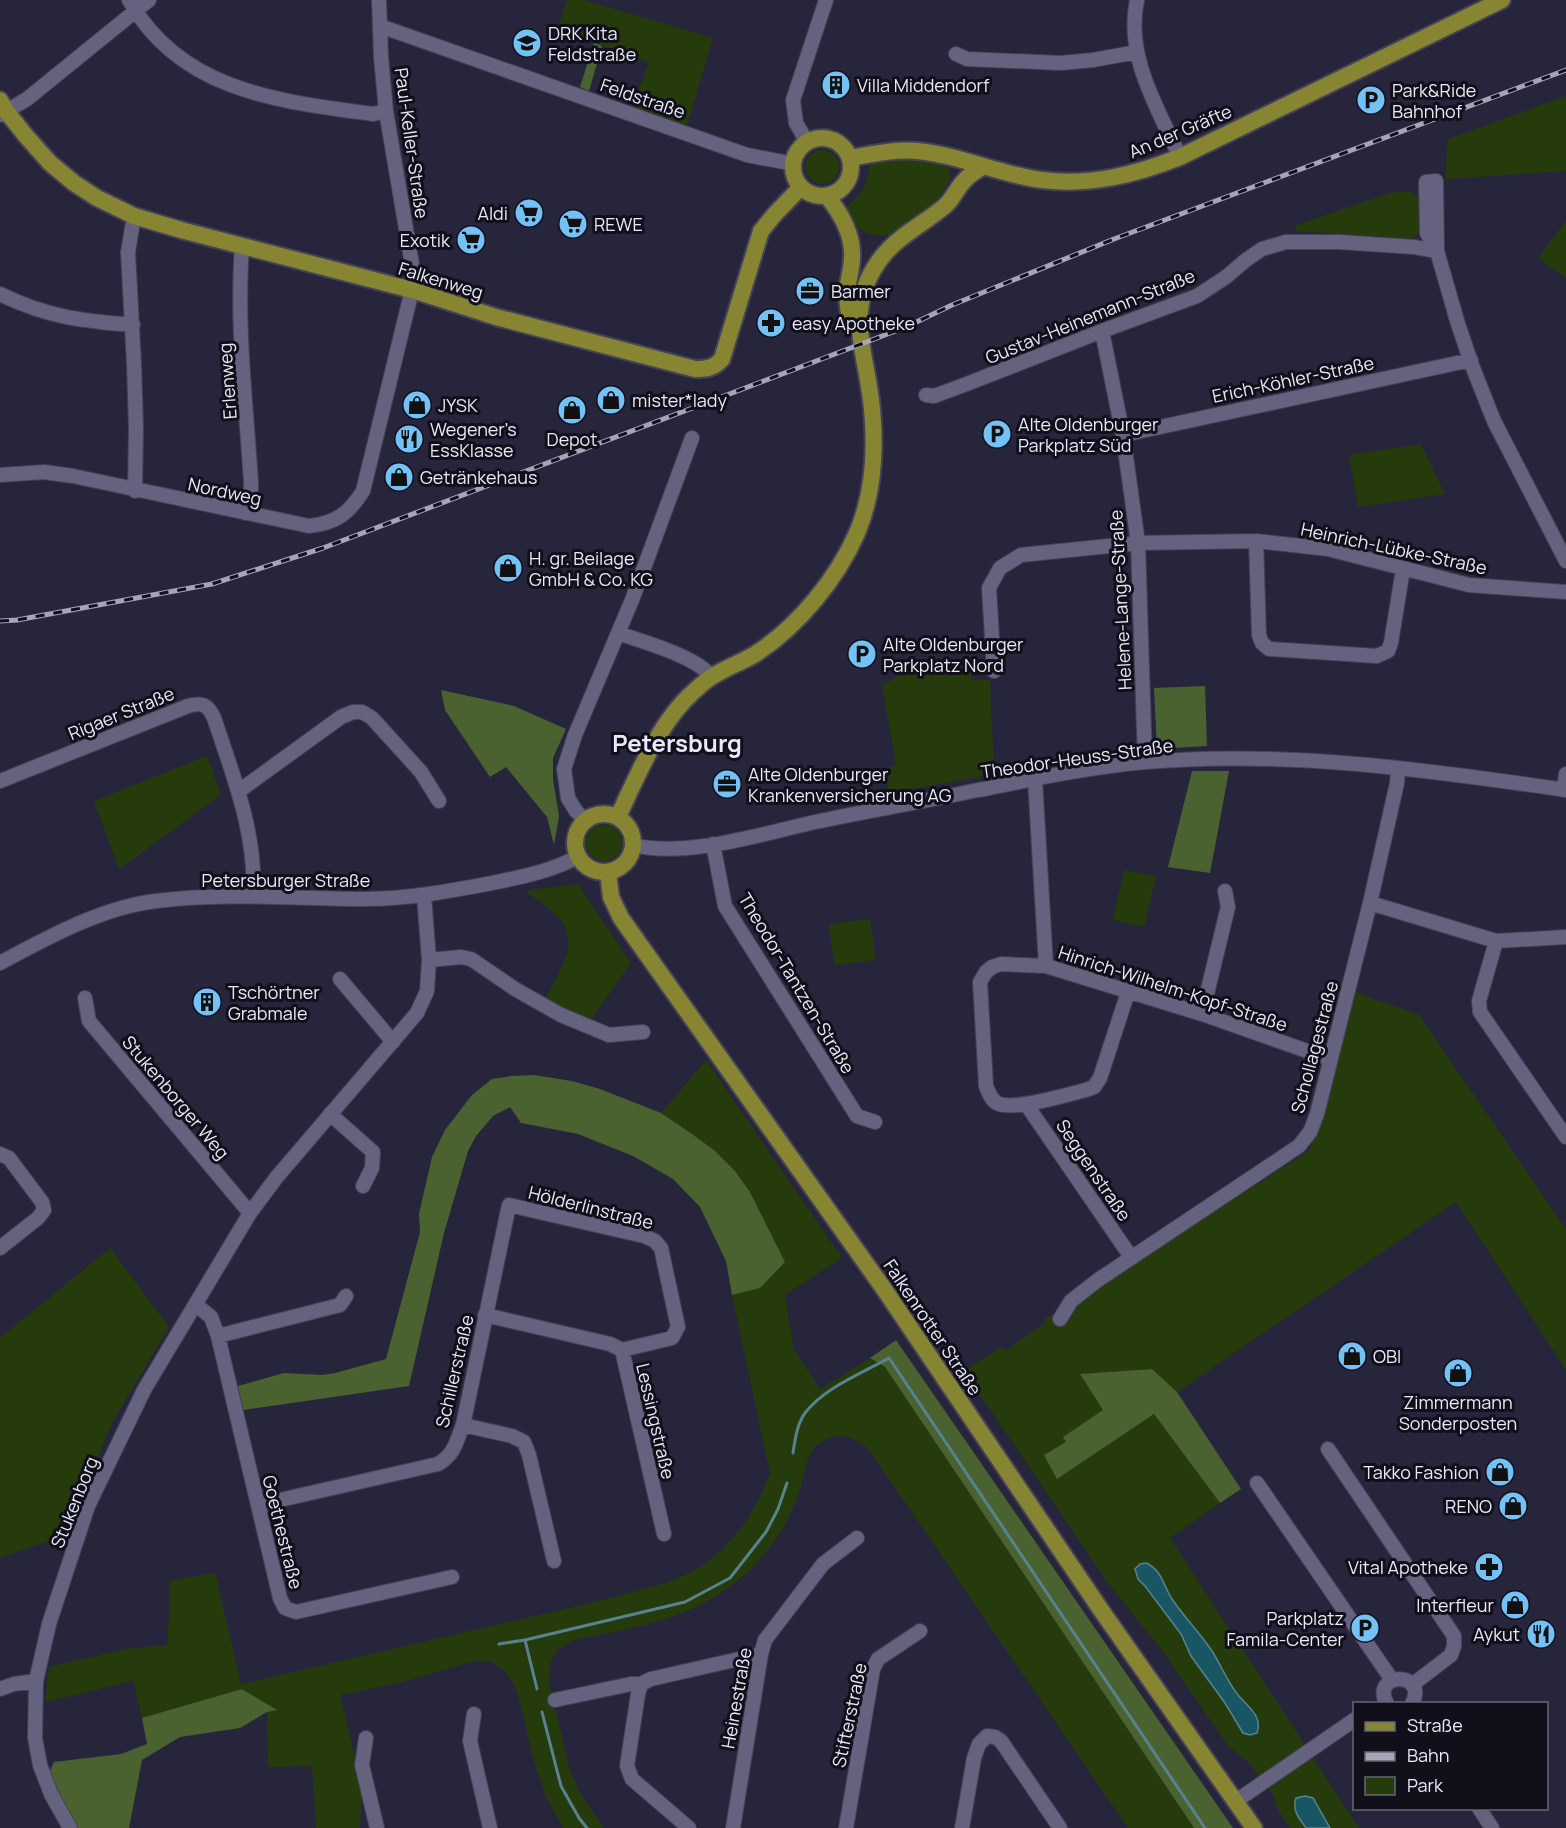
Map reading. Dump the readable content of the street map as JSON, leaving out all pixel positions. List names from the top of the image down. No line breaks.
{"streets":{"main road":["An der Gräfte","Falkenweg","Falkenrotter Straße"],"street":["Feldstraße","Paul-Keller-Straße","Gustav-Heinemann-Straße","Erich-Köhler-Straße","Erlenweg","Nordweg","Heinrich-Lübke-Straße","Helene-Lange-Straße","Rigaer Straße","Theodor-Heuss-Straße","Petersburger Straße","Theodor-Tantzen-Straße","Hinrich-Wilhelm-Kopf-Straße","Schollagestraße","Stukenborger Weg","Seggenstraße","Hölderlinstraße","Schillerstraße","Lessingstraße","Stukenborg","Goethestraße","Heinestraße","Stifterstraße"]},"crossings":[["Feldstraße","An der Gräfte"],["Feldstraße","Paul-Keller-Straße"],["Feldstraße","Falkenweg"],["An der Gräfte","Falkenweg"],["Paul-Keller-Straße","Falkenweg"],["Paul-Keller-Straße","Nordweg"],["Falkenweg","Erlenweg"],["Falkenweg","Nordweg"],["Gustav-Heinemann-Straße","Helene-Lange-Straße"],["Erich-Köhler-Straße","Helene-Lange-Straße"],["Erlenweg","Nordweg"],["Heinrich-Lübke-Straße","Helene-Lange-Straße"],["Helene-Lange-Straße","Theodor-Heuss-Straße"],["Rigaer Straße","Petersburger Straße"],["Theodor-Heuss-Straße","Petersburger Straße"],["Theodor-Heuss-Straße","Theodor-Tantzen-Straße"],["Theodor-Heuss-Straße","Hinrich-Wilhelm-Kopf-Straße"],["Theodor-Heuss-Straße","Schollagestraße"],["Theodor-Heuss-Straße","Falkenrotter Straße"],["Petersburger Straße","Falkenrotter Straße"],["Petersburger Straße","Stukenborg"],["Hinrich-Wilhelm-Kopf-Straße","Schollagestraße"],["Hinrich-Wilhelm-Kopf-Straße","Seggenstraße"],["Schollagestraße","Seggenstraße"],["Stukenborger Weg","Stukenborg"],["Hölderlinstraße","Schillerstraße"],["Hölderlinstraße","Lessingstraße"],["Schillerstraße","Lessingstraße"],["Schillerstraße","Goethestraße"],["Stukenborg","Goethestraße"]],"districts":["Petersburg"],"places":{"school or university":["DRK Kita Feldstraße"],"building":["Villa Middendorf","Tschörtner Grabmale"],"parking":["Park&Ride Bahnhof","Alte Oldenburger Parkplatz Süd","Alte Oldenburger Parkplatz Nord","Parkplatz Famila-Center"],"supermarket":["Aldi","REWE","Exotik"],"office":["Barmer","Alte Oldenburger Krankenversicherung AG"],"pharmacy":["easy Apotheke","Vital Apotheke"],"shop":["mister*lady","JYSK","Depot","Getränkehaus","H. gr. Beilage GmbH & Co. KG","OBI","Zimmermann Sonderposten","Takko Fashion","RENO","Interfleur"],"restaurant":["Wegener's EssKlasse","Aykut"]},"legend":["Straße","Bahn","Park"]}
